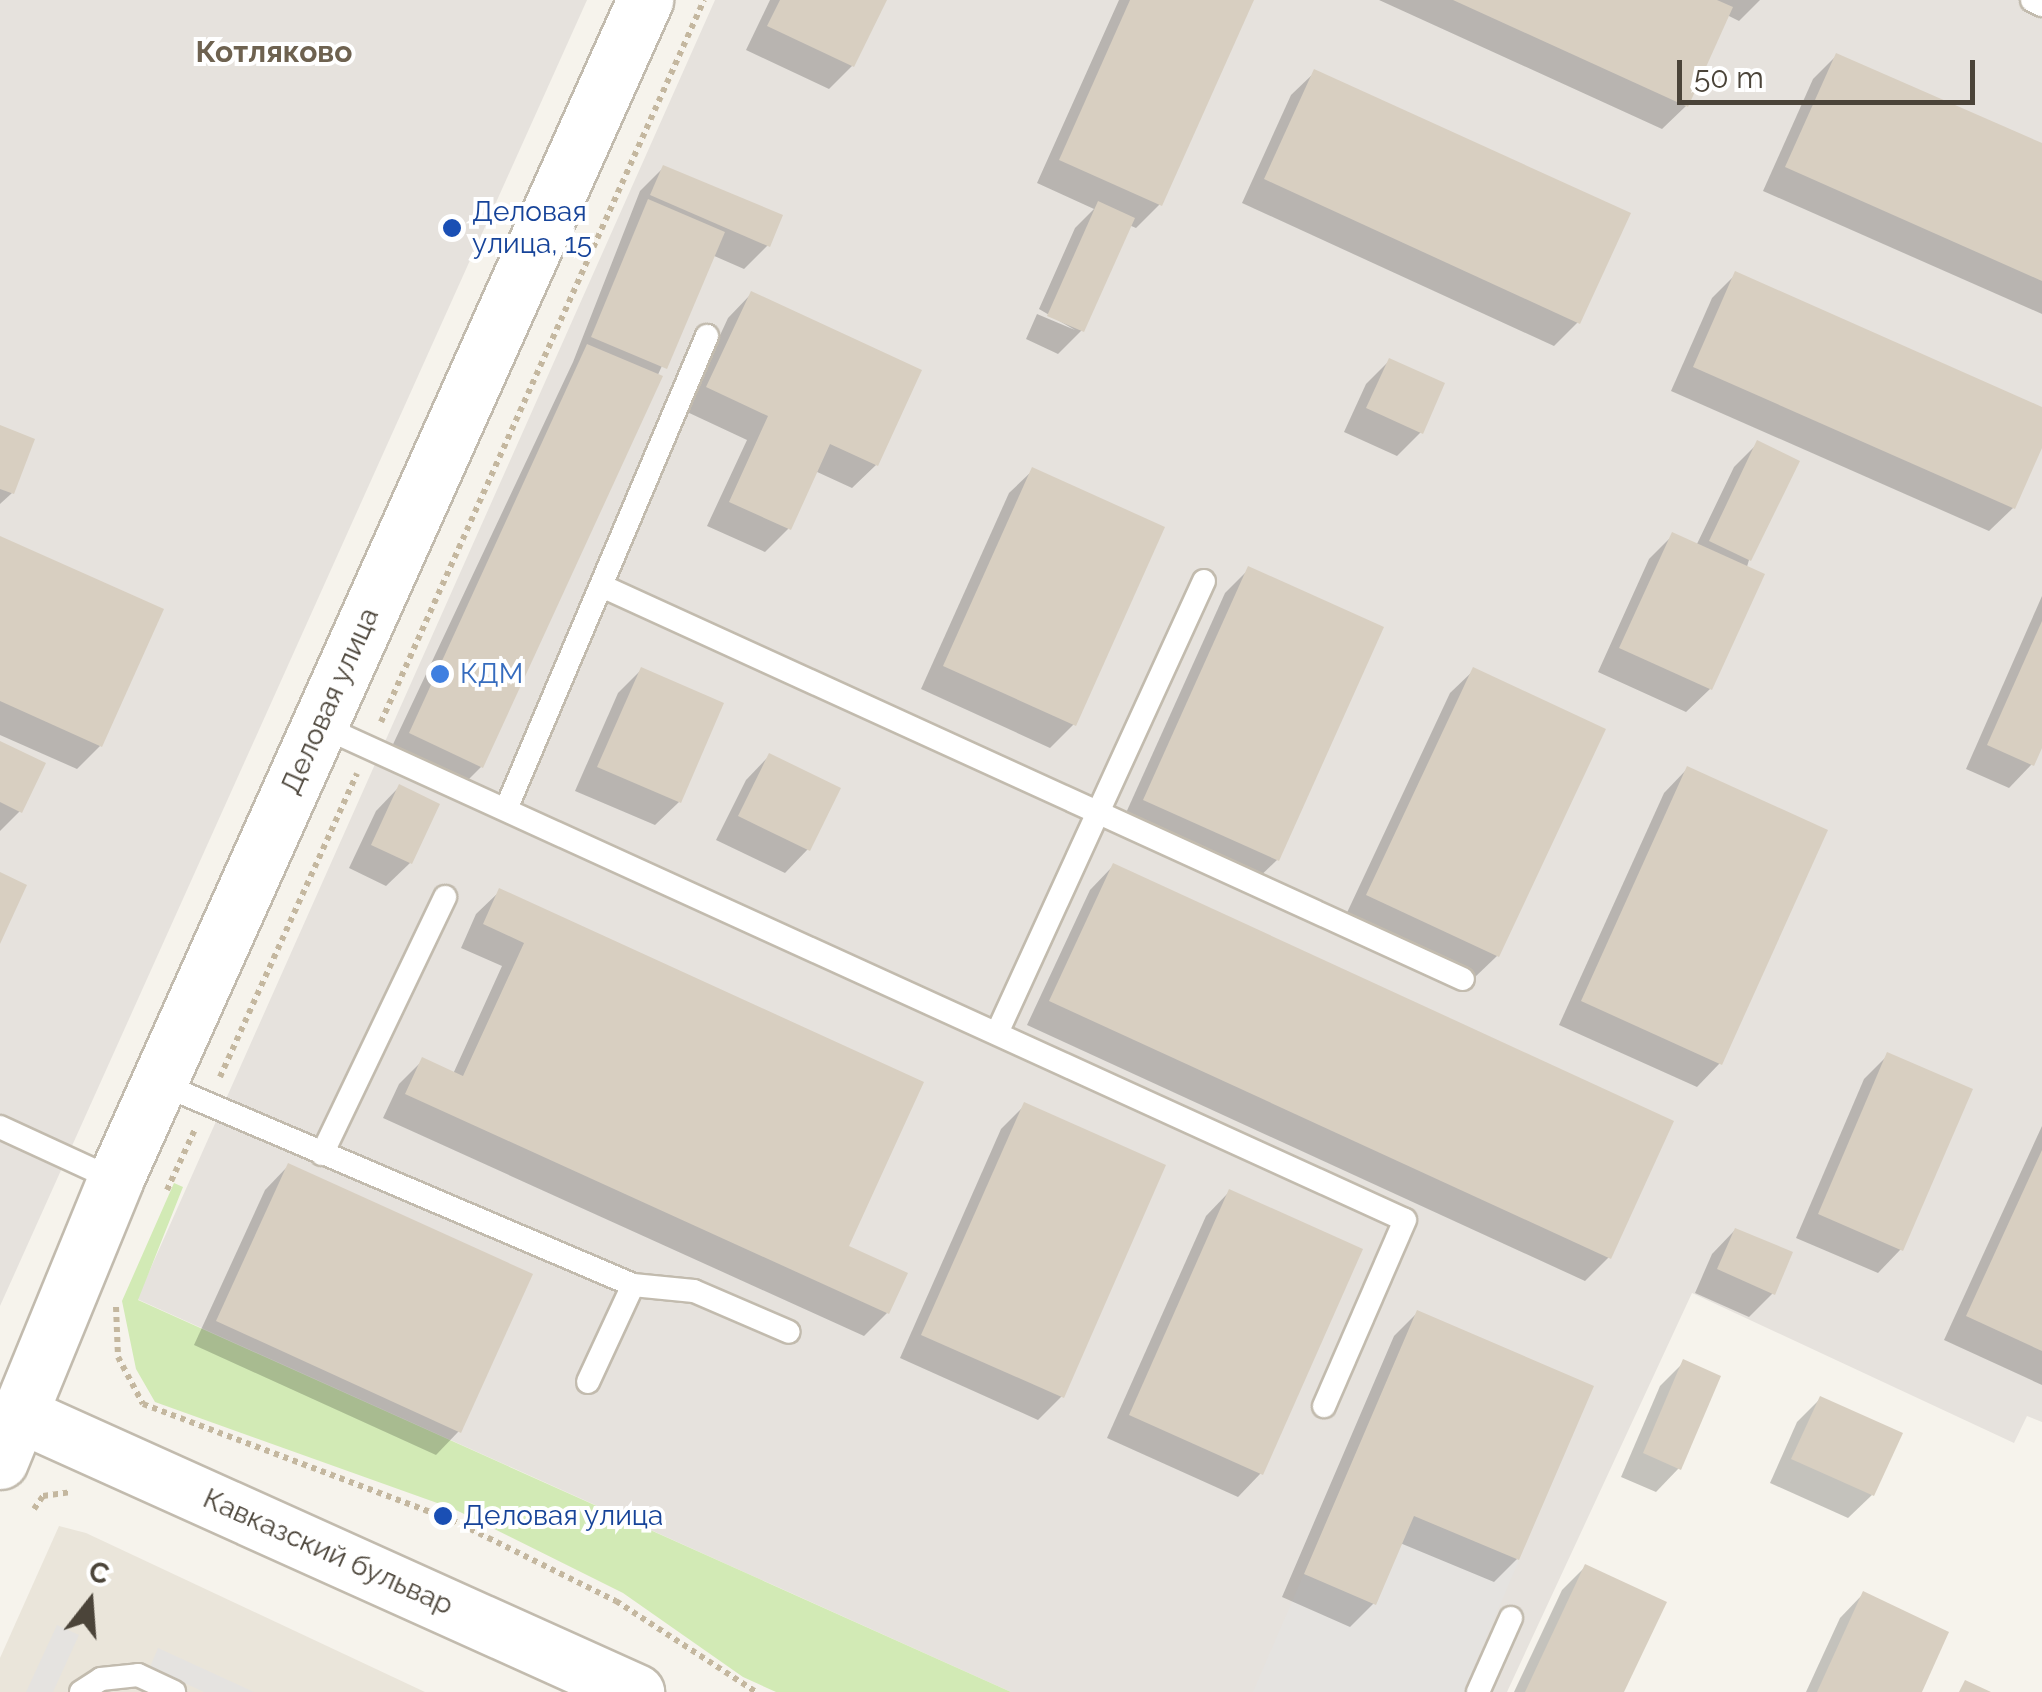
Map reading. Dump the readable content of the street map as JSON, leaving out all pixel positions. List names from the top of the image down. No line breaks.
{"streets":{"street":["Деловая улица","Кавказский бульвар"]},"crossings":[["Деловая улица","Кавказский бульвар"]],"districts":["Котляково"],"places":["Деловая улица, 15","КДМ","Деловая улица"],"scale_bar":"50 m","north":"top"}
